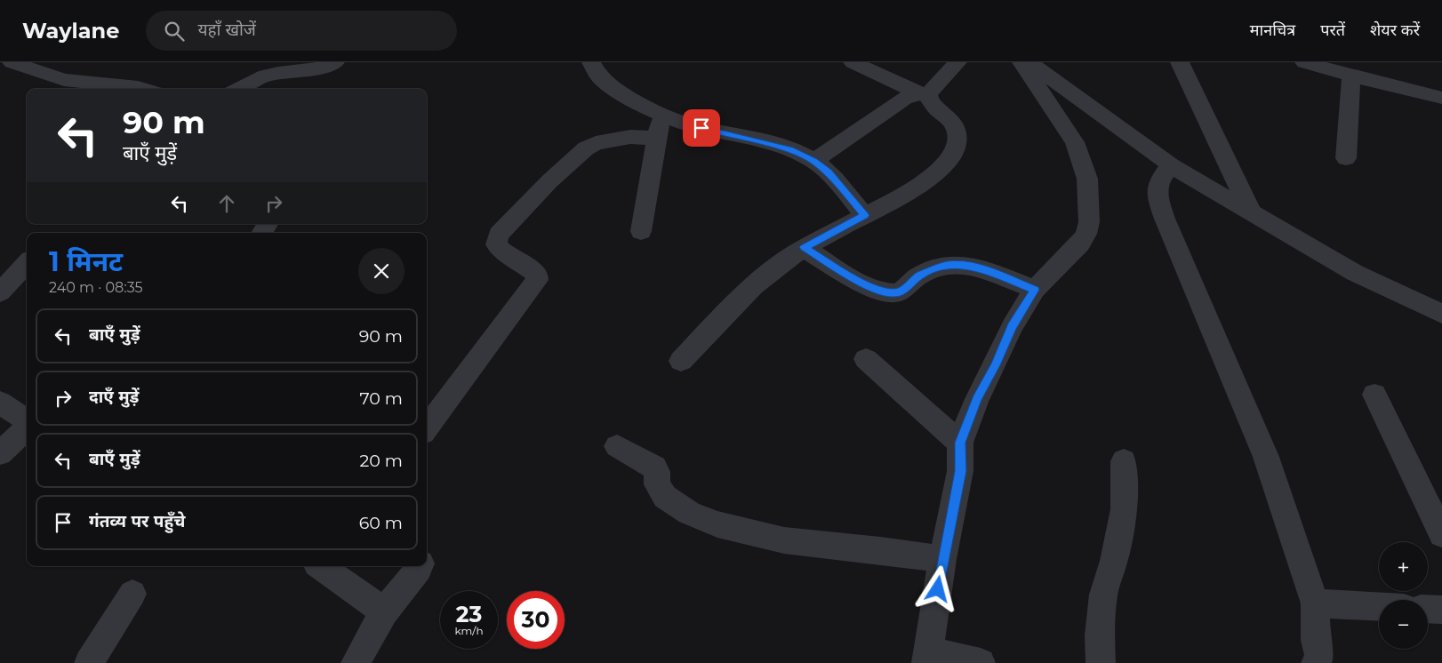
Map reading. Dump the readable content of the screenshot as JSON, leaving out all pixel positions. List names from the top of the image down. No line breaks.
{"page":{"header":"Waylane","search":"यहाँ खोजें","nav":["मानचित्र","परतें","शेयर करें"],"turn":["90 m","बाएँ मुड़ें"],"heading":["1 मिनट","240 m · 08:35"],"list":[{"name":"बाएँ मुड़ें","value":"90 m"},{"name":"दाएँ मुड़ें","value":"70 m"},{"name":"बाएँ मुड़ें","value":"20 m"},{"name":"गंतव्य पर पहुँचे","value":"60 m"}],"map_buttons":["+","−"],"speed":"23 km/h","limit":"30"}}
